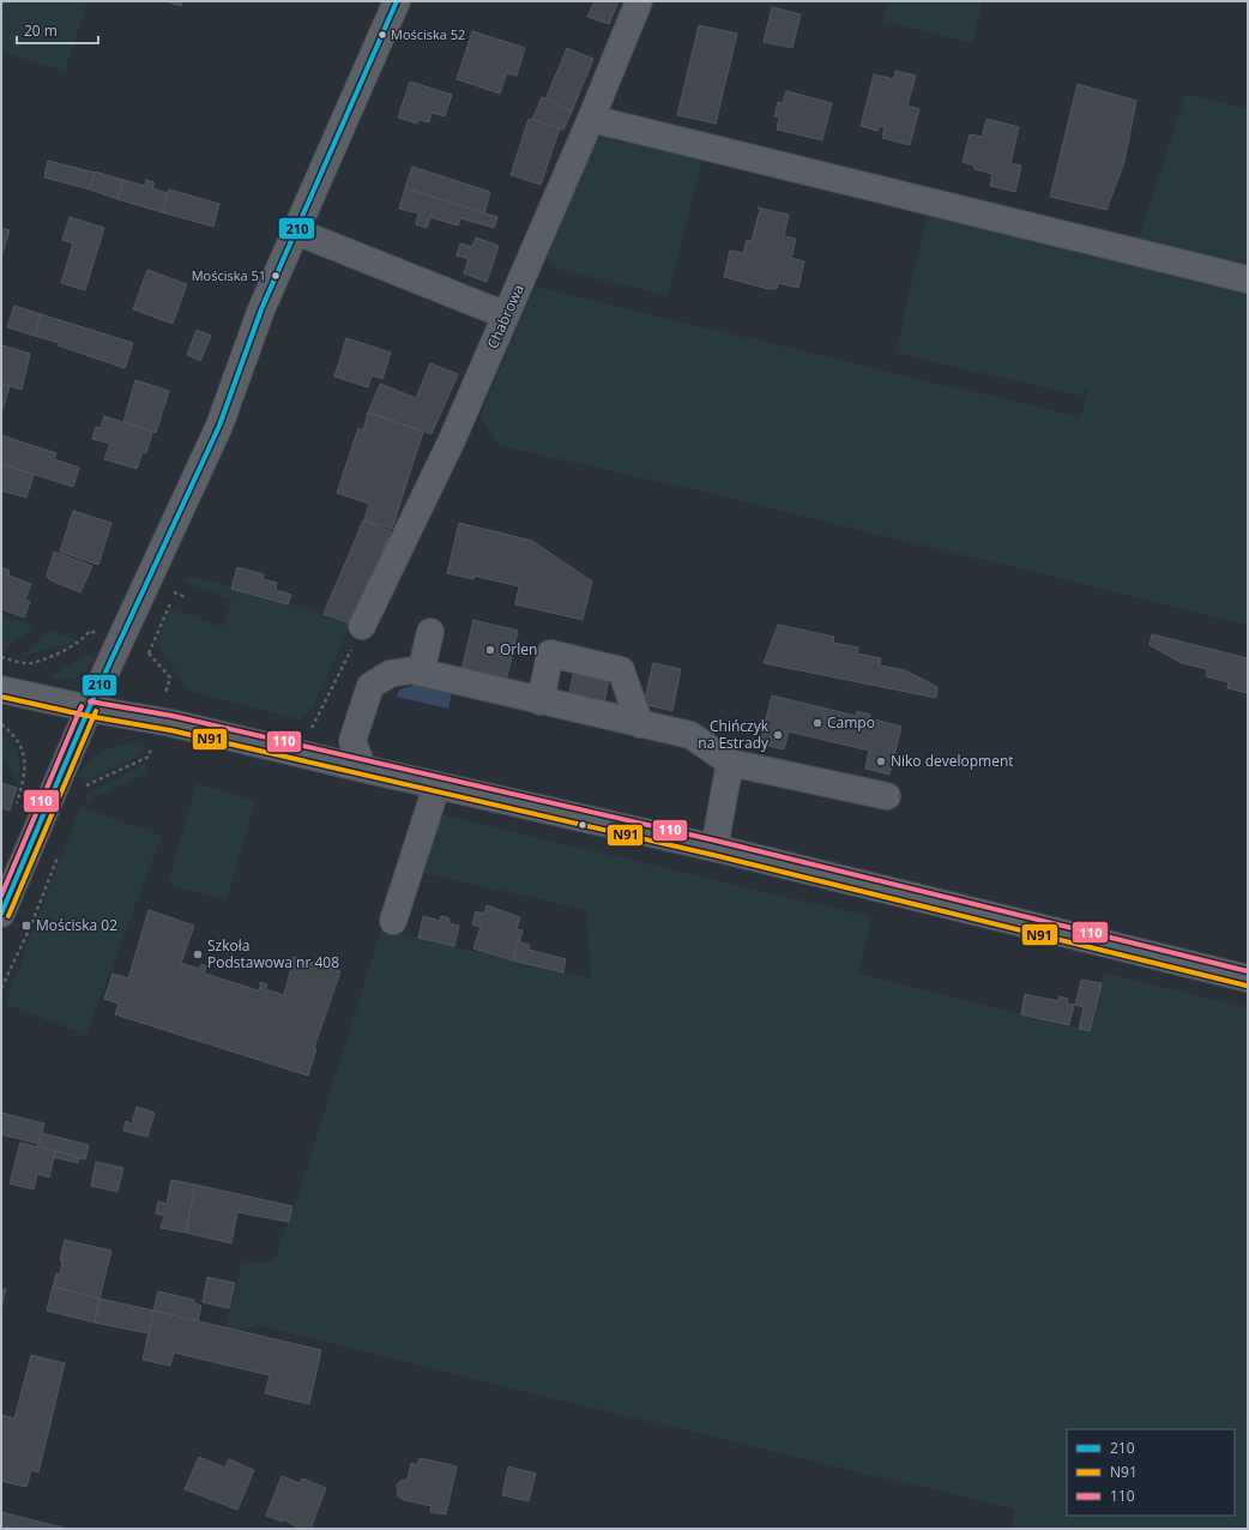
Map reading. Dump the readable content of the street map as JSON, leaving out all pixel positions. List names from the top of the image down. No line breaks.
{"streets":{"street":["Chabrowa"]},"places":{"other":["Mościska 52","Mościska 51","Orlen","Campo","Chińczyk na Estrady","Niko development","Szkoła Podstawowa nr 408"],"transit":["Mościska 02"]},"lines":["transit line 210","transit line N91","transit line 110"],"legend":["210","N91","110"],"scale_bar":"20 m"}
